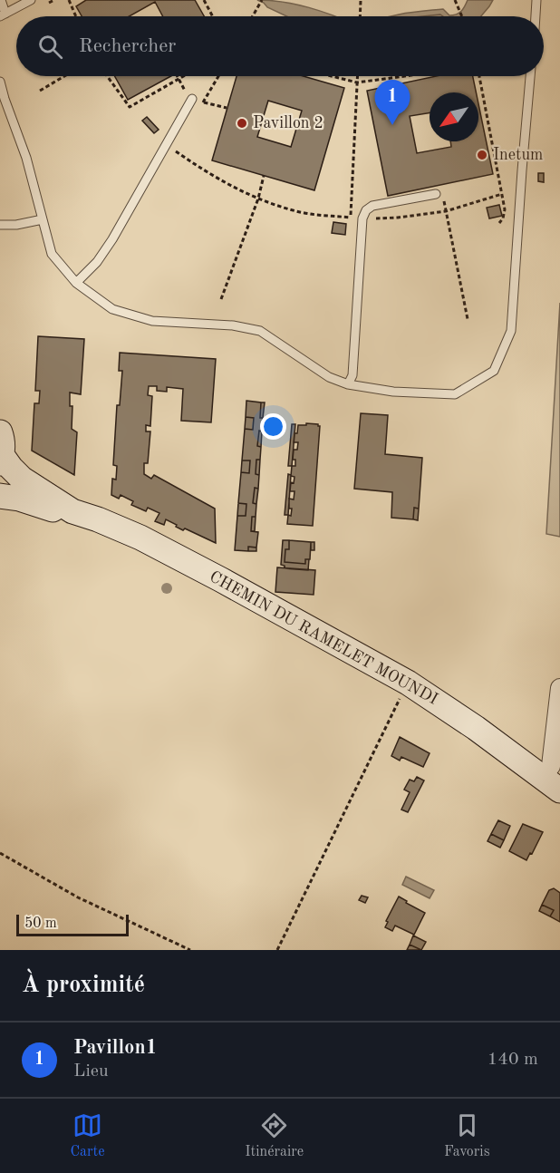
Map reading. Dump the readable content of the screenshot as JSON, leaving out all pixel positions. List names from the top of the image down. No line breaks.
{"streets":{"main road":["CHEMIN DU RAMELET MOUNDI"]},"places":["Pavillon 2","Inetum"],"scale_bar":"50 m","north":"bottom left","page":{"search":"Rechercher","pins":"1","scale":"50 m","heading":"À proximité","list":[{"mark":"1","name":"Pavillon1","note":"Lieu","value":"140 m"}],"nav":["Carte","Itinéraire","Favoris"]}}
